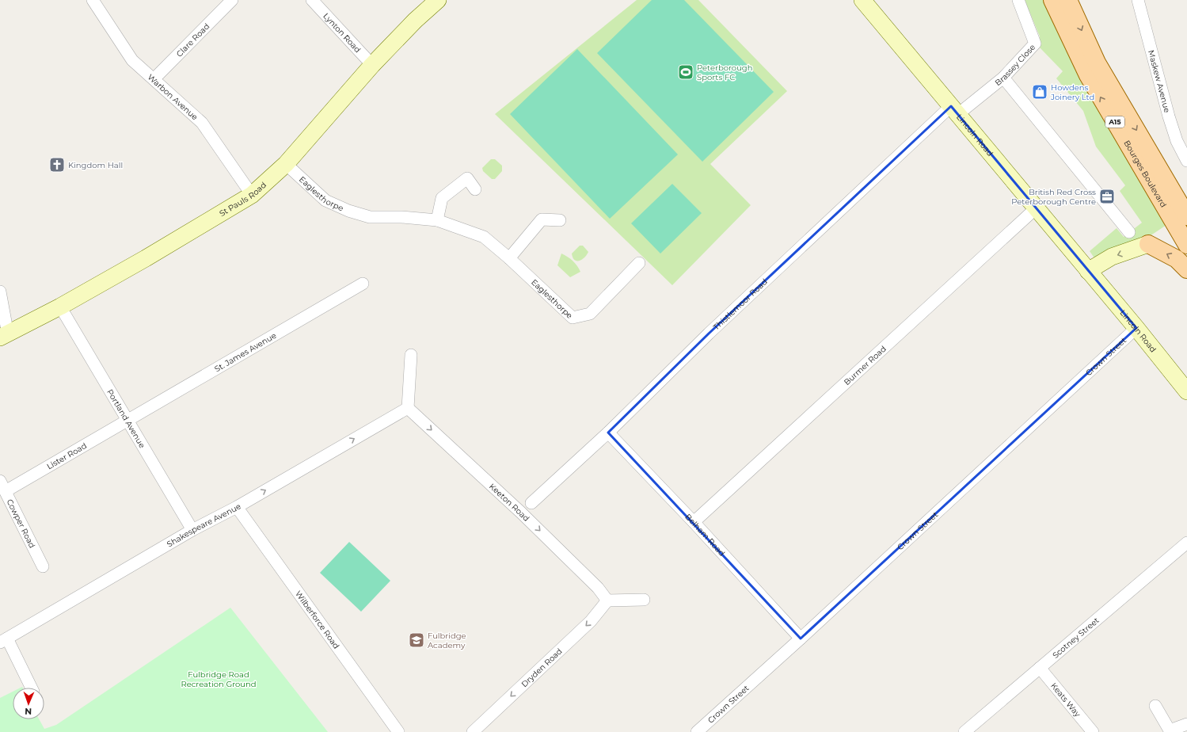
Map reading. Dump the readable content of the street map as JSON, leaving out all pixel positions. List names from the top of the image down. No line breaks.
{"streets":{"main road":["A15","Bourges Boulevard"],"street":["Lynton Road","Clare Road","Brassey Close","Maskew Avenue","Warbon Avenue","Lincoln Road","Eaglesthorpe","St Pauls Road","Thistlemoor Road","St. James Avenue","Crown Street","Burmer Road","Portland Avenue","Lister Road","Keeton Road","Cowper Road","Shakespeare Avenue","Belham Road","Wilberforce Road","Scotney Street","Dryden Road","Keats Way"]},"crossings":[["Lynton Road","St Pauls Road"],["Clare Road","Warbon Avenue"],["Brassey Close","Lincoln Road"],["Brassey Close","Thistlemoor Road"],["Warbon Avenue","St Pauls Road"],["Lincoln Road","Thistlemoor Road"],["Lincoln Road","Crown Street"],["Lincoln Road","Burmer Road"],["Eaglesthorpe","St Pauls Road"],["St Pauls Road","Portland Avenue"],["Thistlemoor Road","Belham Road"],["St. James Avenue","Portland Avenue"],["St. James Avenue","Lister Road"],["Crown Street","Belham Road"],["Burmer Road","Belham Road"],["Portland Avenue","Lister Road"],["Portland Avenue","Shakespeare Avenue"],["Lister Road","Cowper Road"],["Keeton Road","Shakespeare Avenue"],["Keeton Road","Dryden Road"],["Shakespeare Avenue","Wilberforce Road"],["Scotney Street","Keats Way"]],"one_way":["Keeton Road","Shakespeare Avenue","Dryden Road"],"parks":["Fulbridge Road Recreation Ground"],"places":{"sports":["Peterborough Sports FC"],"shop":["Howdens Joinery Ltd"],"church":["Kingdom Hall"],"office":["British Red Cross Peterborough Centre"],"school or university":["Fulbridge Academy"]},"north":"bottom"}
